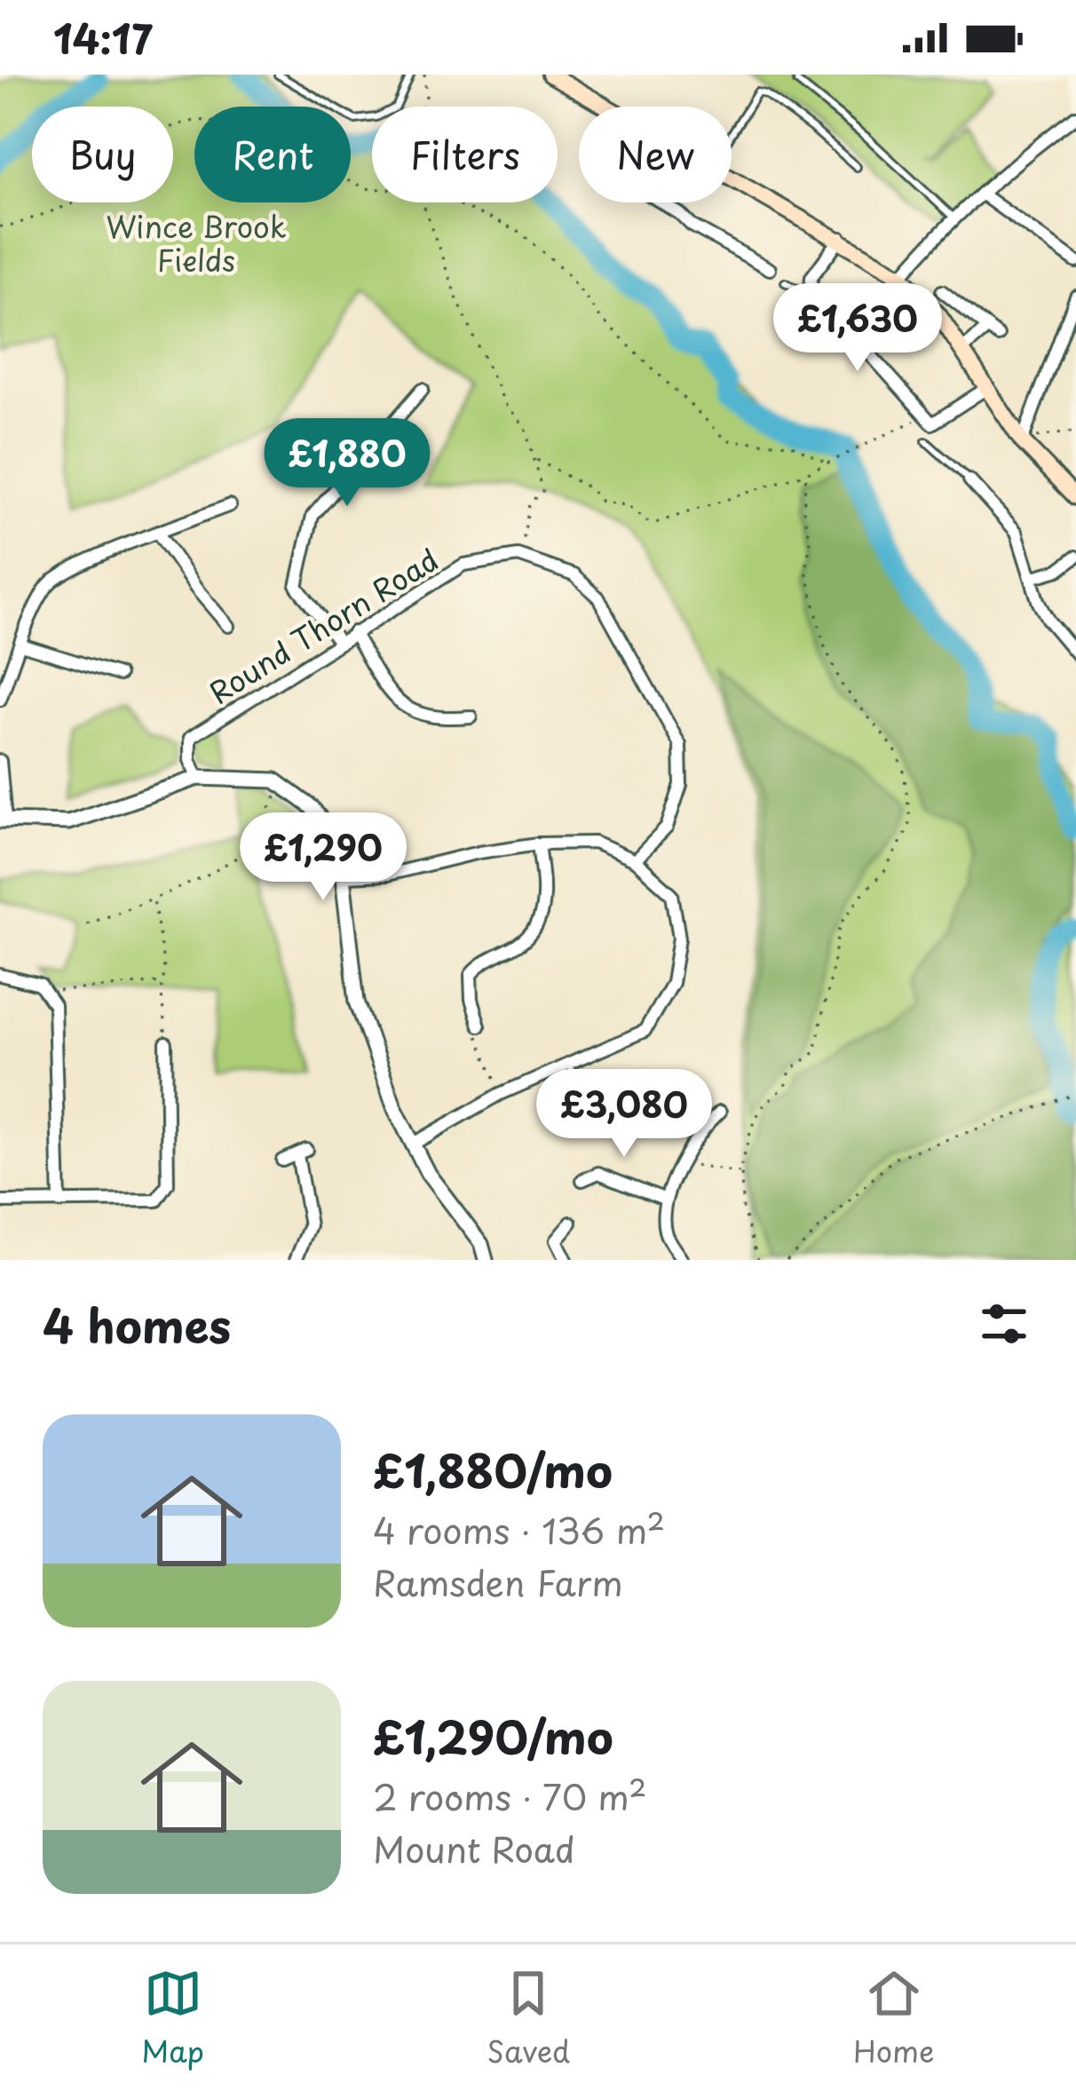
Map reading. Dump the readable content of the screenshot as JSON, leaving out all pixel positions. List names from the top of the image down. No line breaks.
{"streets":{"street":["Round Thorn Road"]},"parks":["Wince Brook Fields"],"page":{"status":"14:17","chip":["Buy","Rent","Filters","New"],"price":["£1,630","£1,880","£1,290","£3,080"],"heading":"4 homes","list":[{"name":"£1,880/mo","note":"4 rooms · 136 m² · Ramsden Farm"},{"name":"£1,290/mo","note":"2 rooms · 70 m² · Mount Road"}],"tabs":["Map","Saved","Home"]}}
